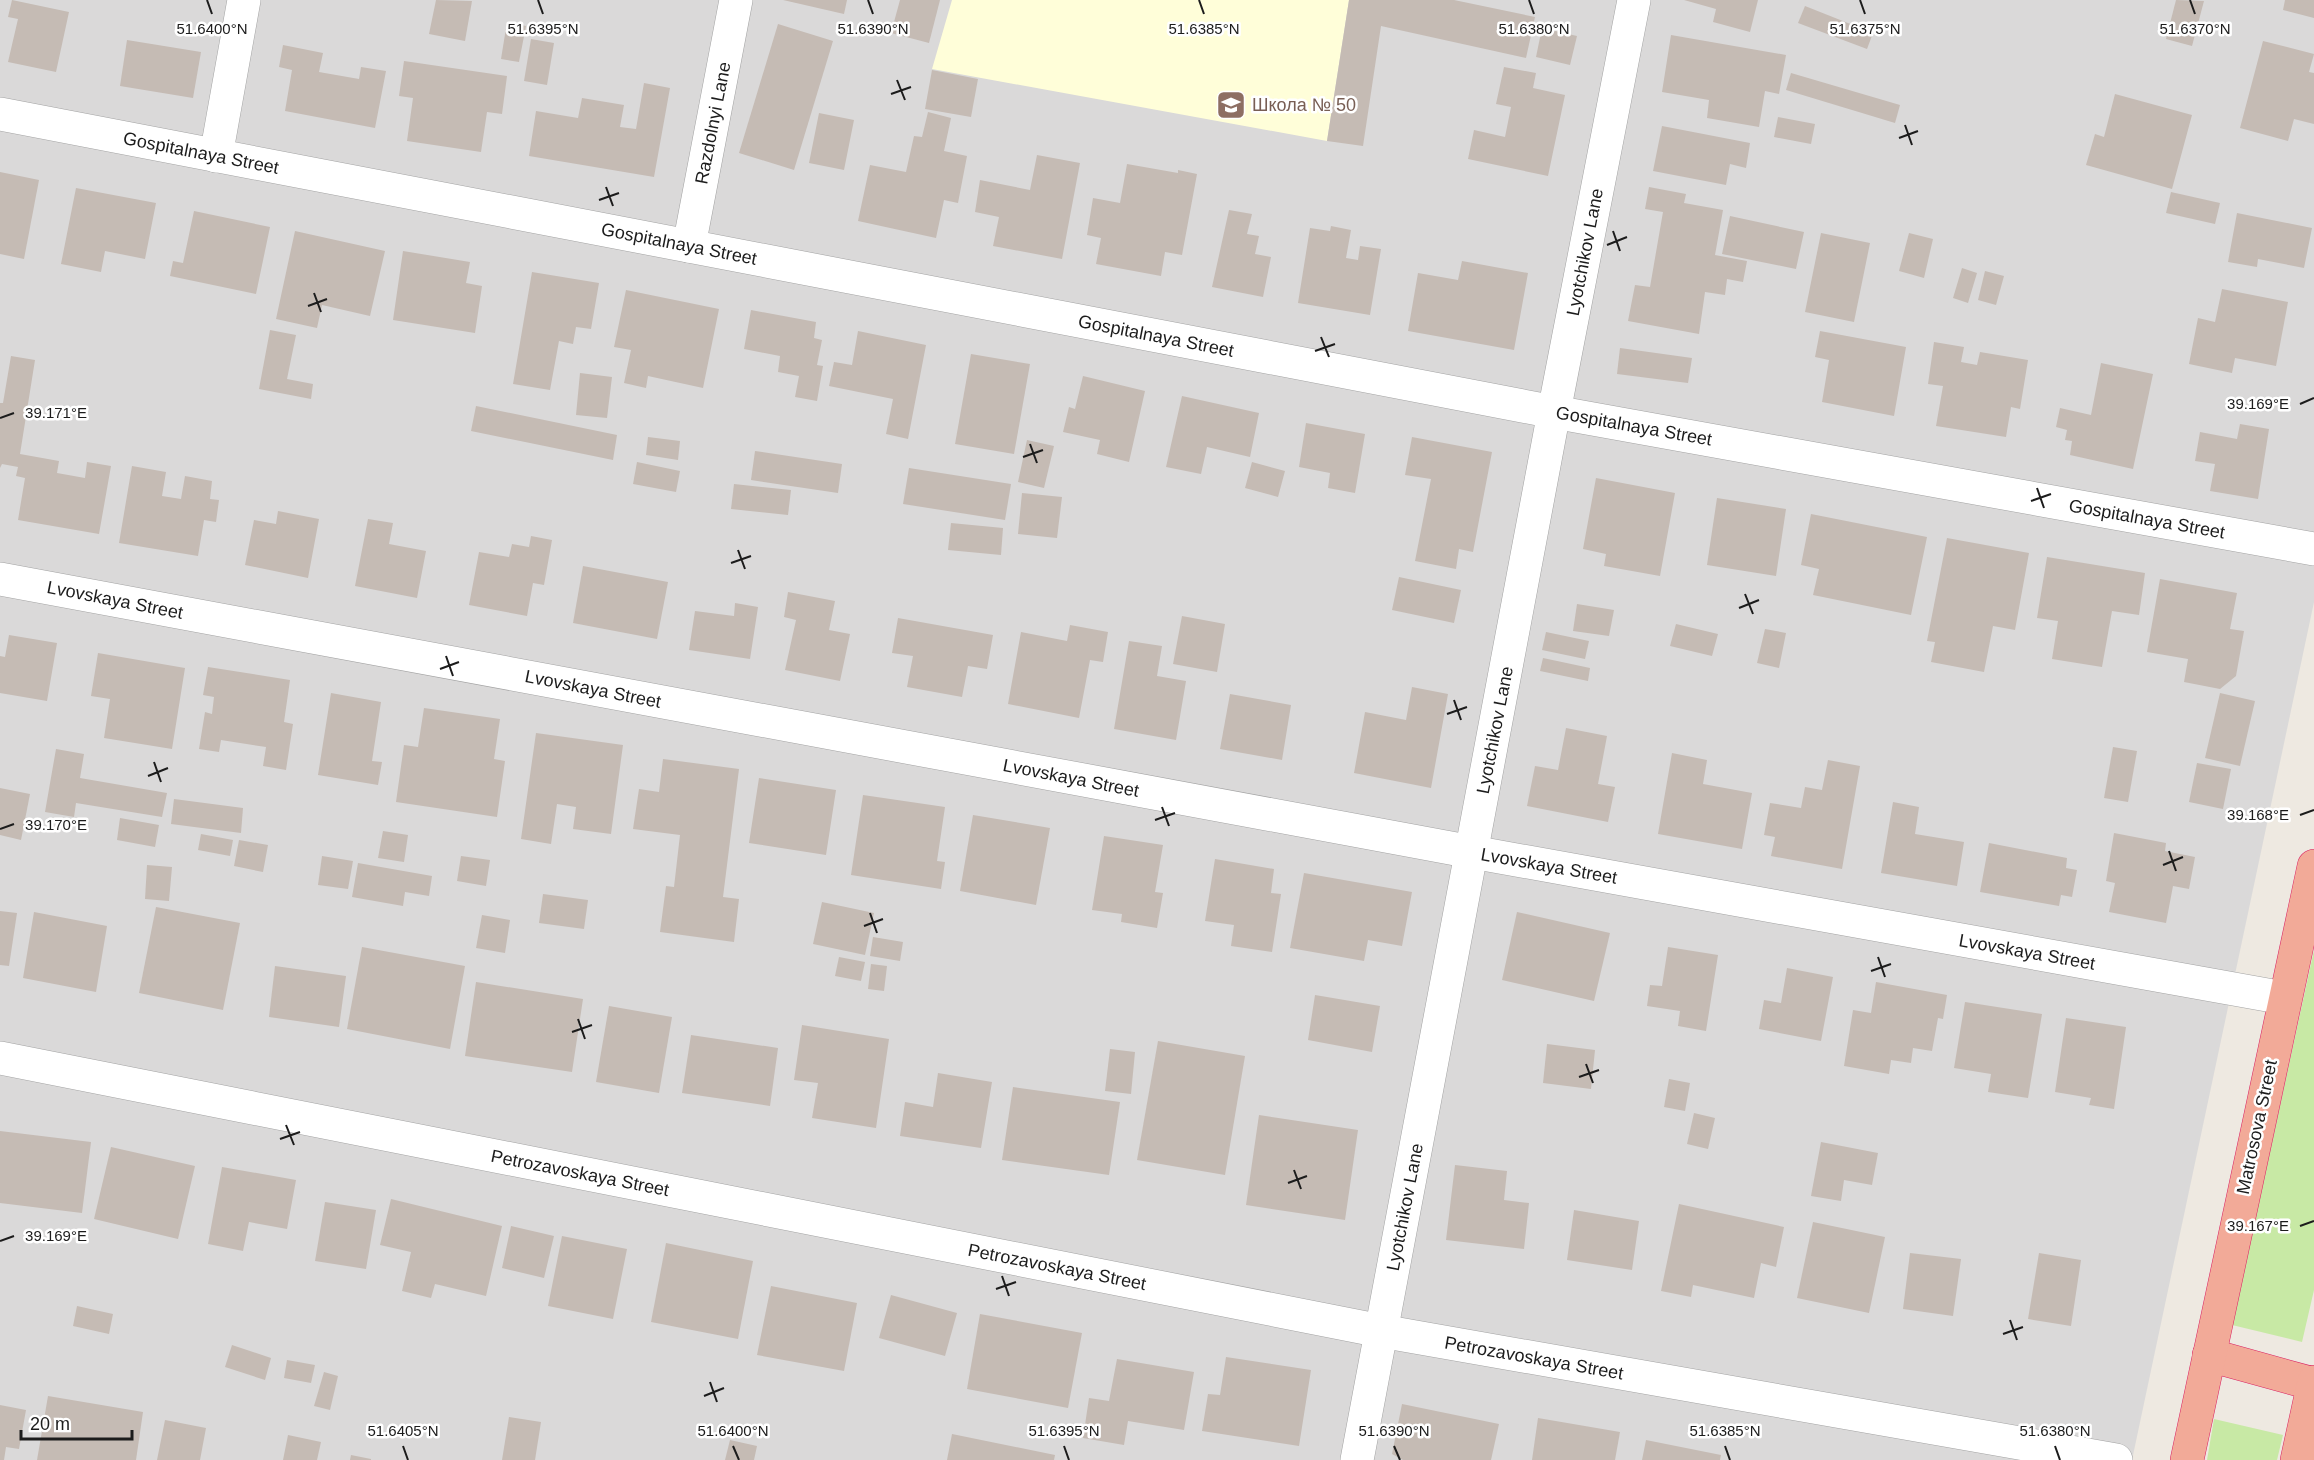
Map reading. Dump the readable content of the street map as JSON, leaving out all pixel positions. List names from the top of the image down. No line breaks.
{"streets":{"highway":["Matrosova Street"],"street":["Razdolnyi Lane","Gospitalnaya Street","Lyotchikov Lane","Lvovskaya Street","Petrozavoskaya Street"]},"crossings":[["Razdolnyi Lane","Gospitalnaya Street"],["Gospitalnaya Street","Lyotchikov Lane"],["Lyotchikov Lane","Lvovskaya Street"],["Lyotchikov Lane","Petrozavoskaya Street"],["Lvovskaya Street","Matrosova Street"]],"places":{"school or university":["Школа № 50"]},"scale_bar":"20 m","coordinates":["51.6400°N","51.6395°N","51.6390°N","51.6385°N","51.6380°N","51.6375°N","51.6370°N","39.169°E","39.171°E","39.168°E","39.170°E","39.167°E","51.6405°N"]}
